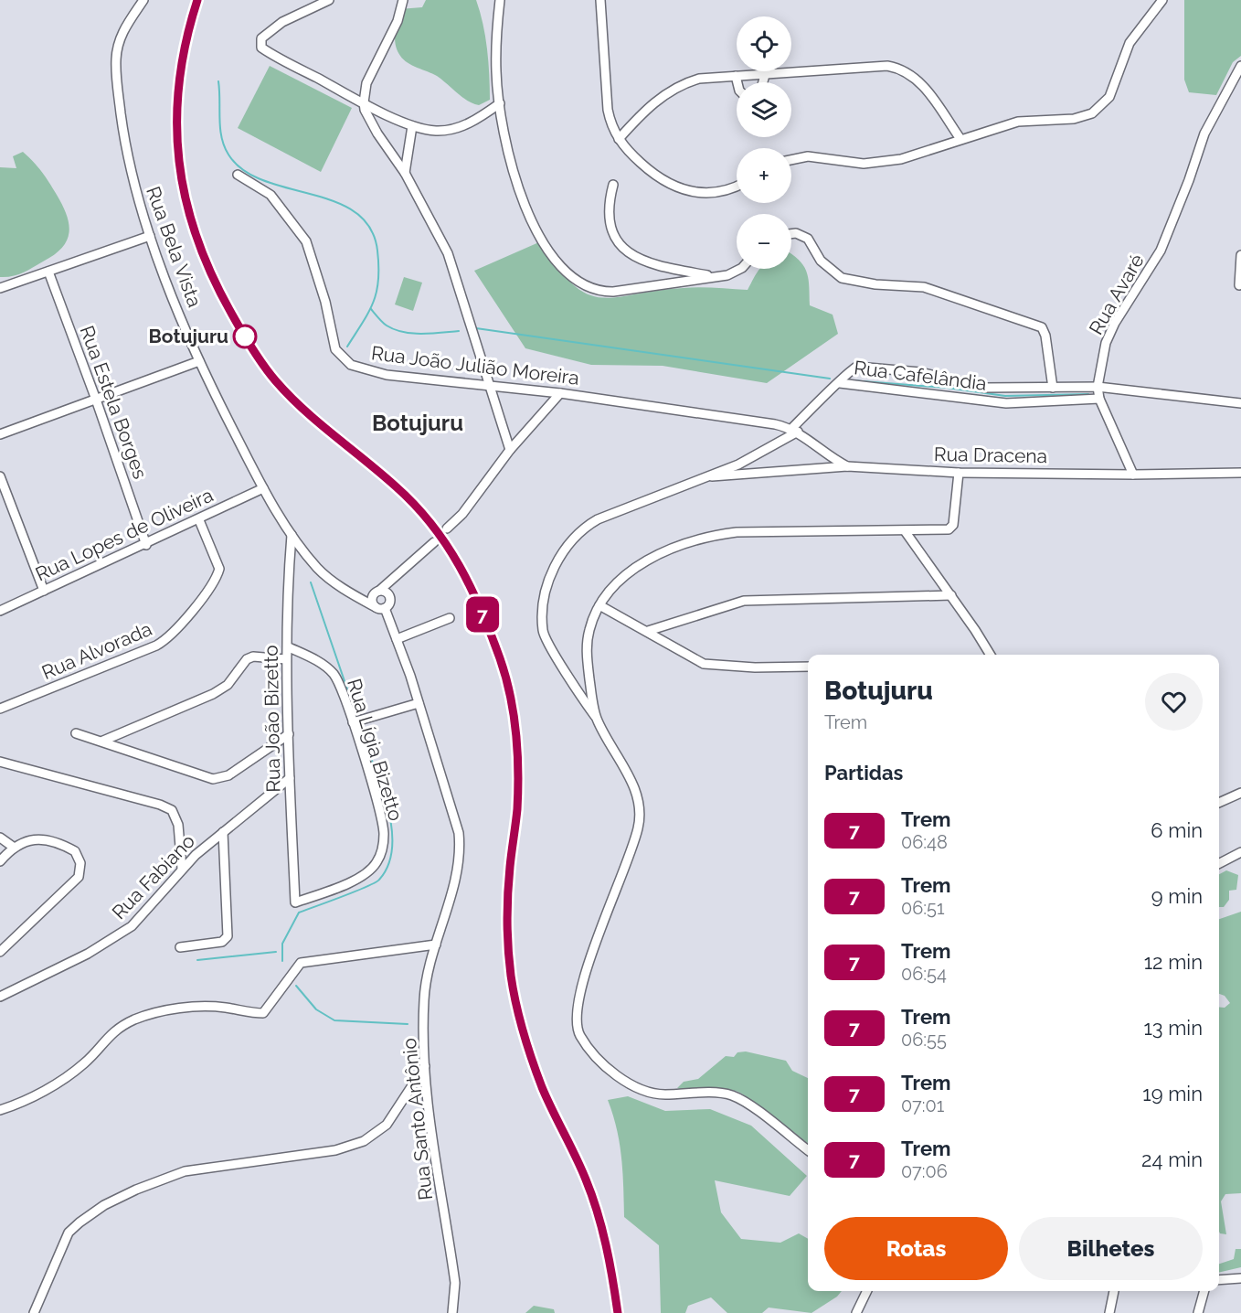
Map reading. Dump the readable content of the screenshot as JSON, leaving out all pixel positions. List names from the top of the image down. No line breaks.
{"streets":{"street":["Rua Bela Vista","Rua Avaré","Rua João Julião Moreira","Rua Cafelândia","Rua Estela Borges","Rua Dracena","Rua Lopes de Oliveira","Rua Alvorada","Rua João Bizetto","Rua Lígia Bizetto","Rua Fabiano","Rua Santo Antônio"]},"crossings":[["Rua Bela Vista","Rua Lopes de Oliveira"],["Rua Bela Vista","Rua João Bizetto"],["Rua Bela Vista","Rua Santo Antônio"],["Rua Avaré","Rua Cafelândia"],["Rua Avaré","Rua Dracena"],["Rua João Julião Moreira","Rua Dracena"],["Rua Estela Borges","Rua Lopes de Oliveira"],["Rua Lopes de Oliveira","Rua Alvorada"],["Rua João Bizetto","Rua Lígia Bizetto"],["Rua João Bizetto","Rua Fabiano"]],"districts":["Botujuru"],"places":["Botujuru"],"page":{"on_map":"7","map_buttons":["+","−"],"heading":[["Botujuru","Trem"],"Partidas"],"list":[{"mark":"7","name":"Trem","note":"06:48","value":"6 min"},{"mark":"7","name":"Trem","note":"06:51","value":"9 min"},{"mark":"7","name":"Trem","note":"06:54","value":"12 min"},{"mark":"7","name":"Trem","note":"06:55","value":"13 min"},{"mark":"7","name":"Trem","note":"07:01","value":"19 min"},{"mark":"7","name":"Trem","note":"07:06","value":"24 min"}],"buttons":["Rotas","Bilhetes"]}}
